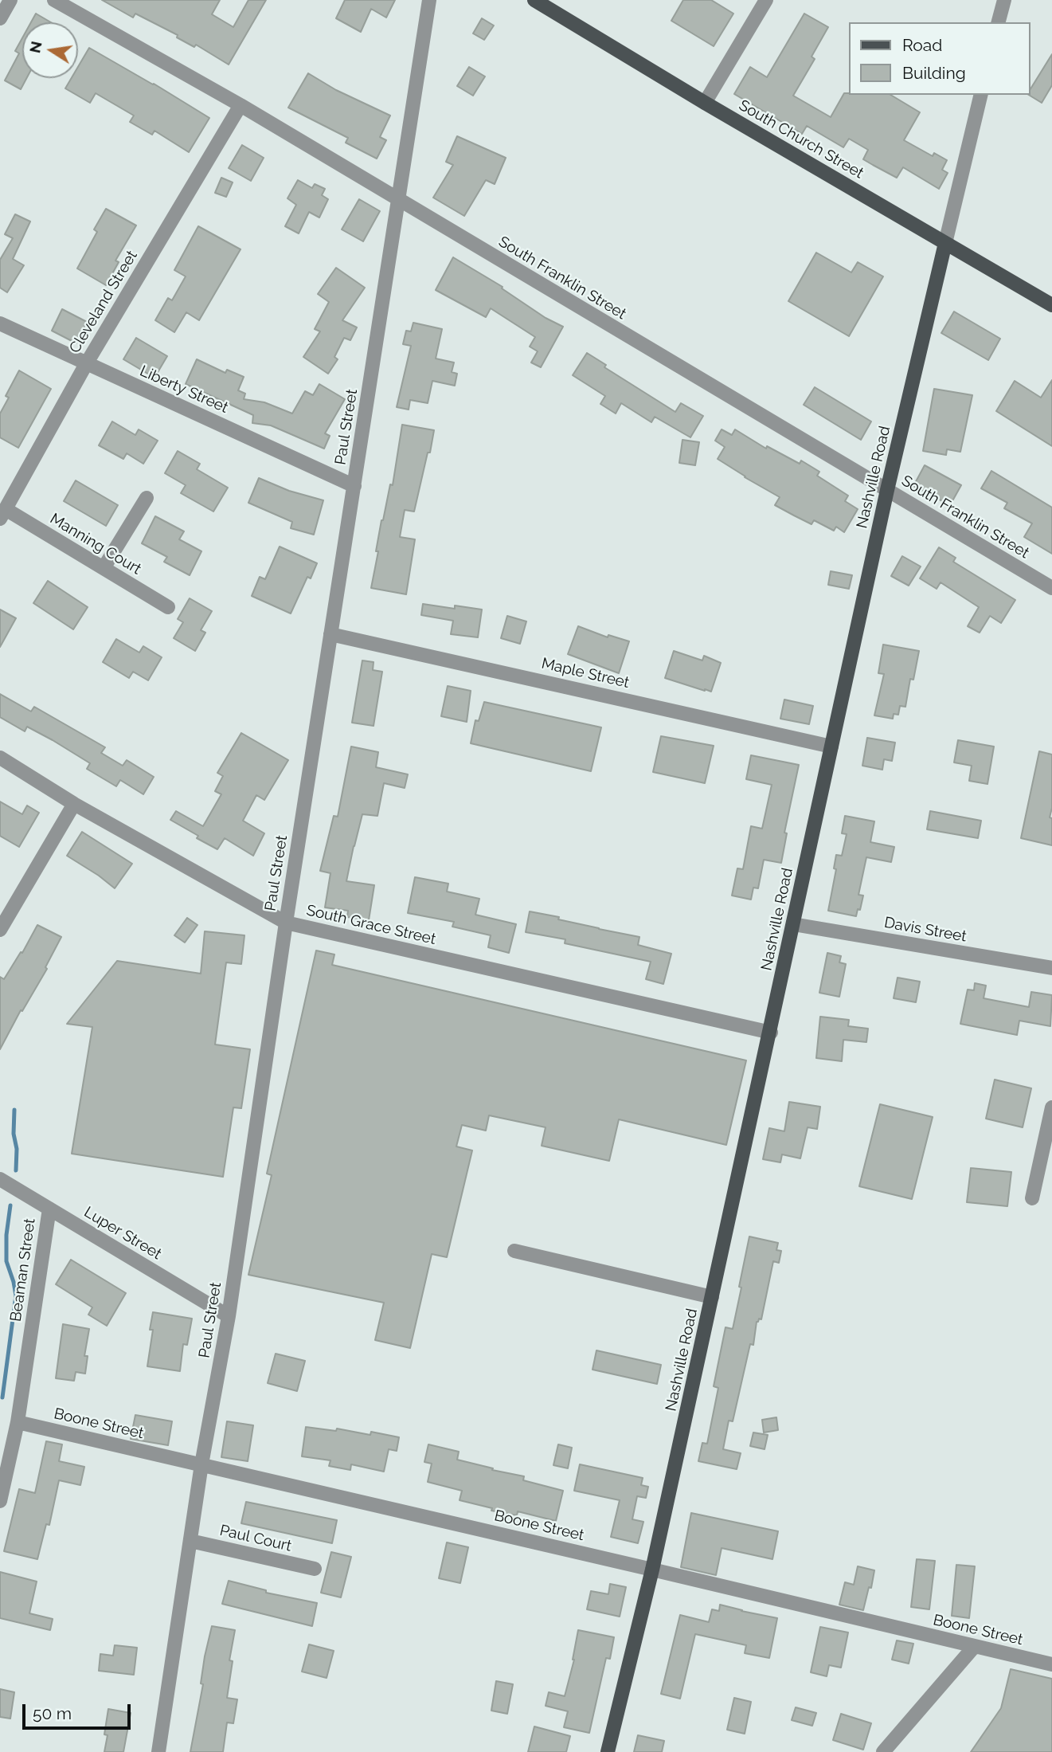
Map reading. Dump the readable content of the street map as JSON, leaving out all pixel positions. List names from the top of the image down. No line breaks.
{"streets":{"main road":["South Church Street","Nashville Road"],"street":["South Franklin Street","Cleveland Street","Liberty Street","Paul Street","Manning Court","Maple Street","South Grace Street","Davis Street","Luper Street","Beaman Street","Boone Street","Paul Court"]},"crossings":[["South Church Street","Nashville Road"],["South Franklin Street","Cleveland Street"],["South Franklin Street","Paul Street"],["South Franklin Street","Nashville Road"],["Cleveland Street","Liberty Street"],["Cleveland Street","Manning Court"],["Liberty Street","Paul Street"],["Paul Street","Maple Street"],["Paul Street","South Grace Street"],["Paul Street","Luper Street"],["Paul Street","Boone Street"],["Paul Street","Paul Court"],["Nashville Road","Maple Street"],["Nashville Road","South Grace Street"],["Nashville Road","Davis Street"],["Nashville Road","Boone Street"],["Luper Street","Beaman Street"],["Beaman Street","Boone Street"]],"legend":["Road","Building"],"scale_bar":"50 m","north":"left"}
